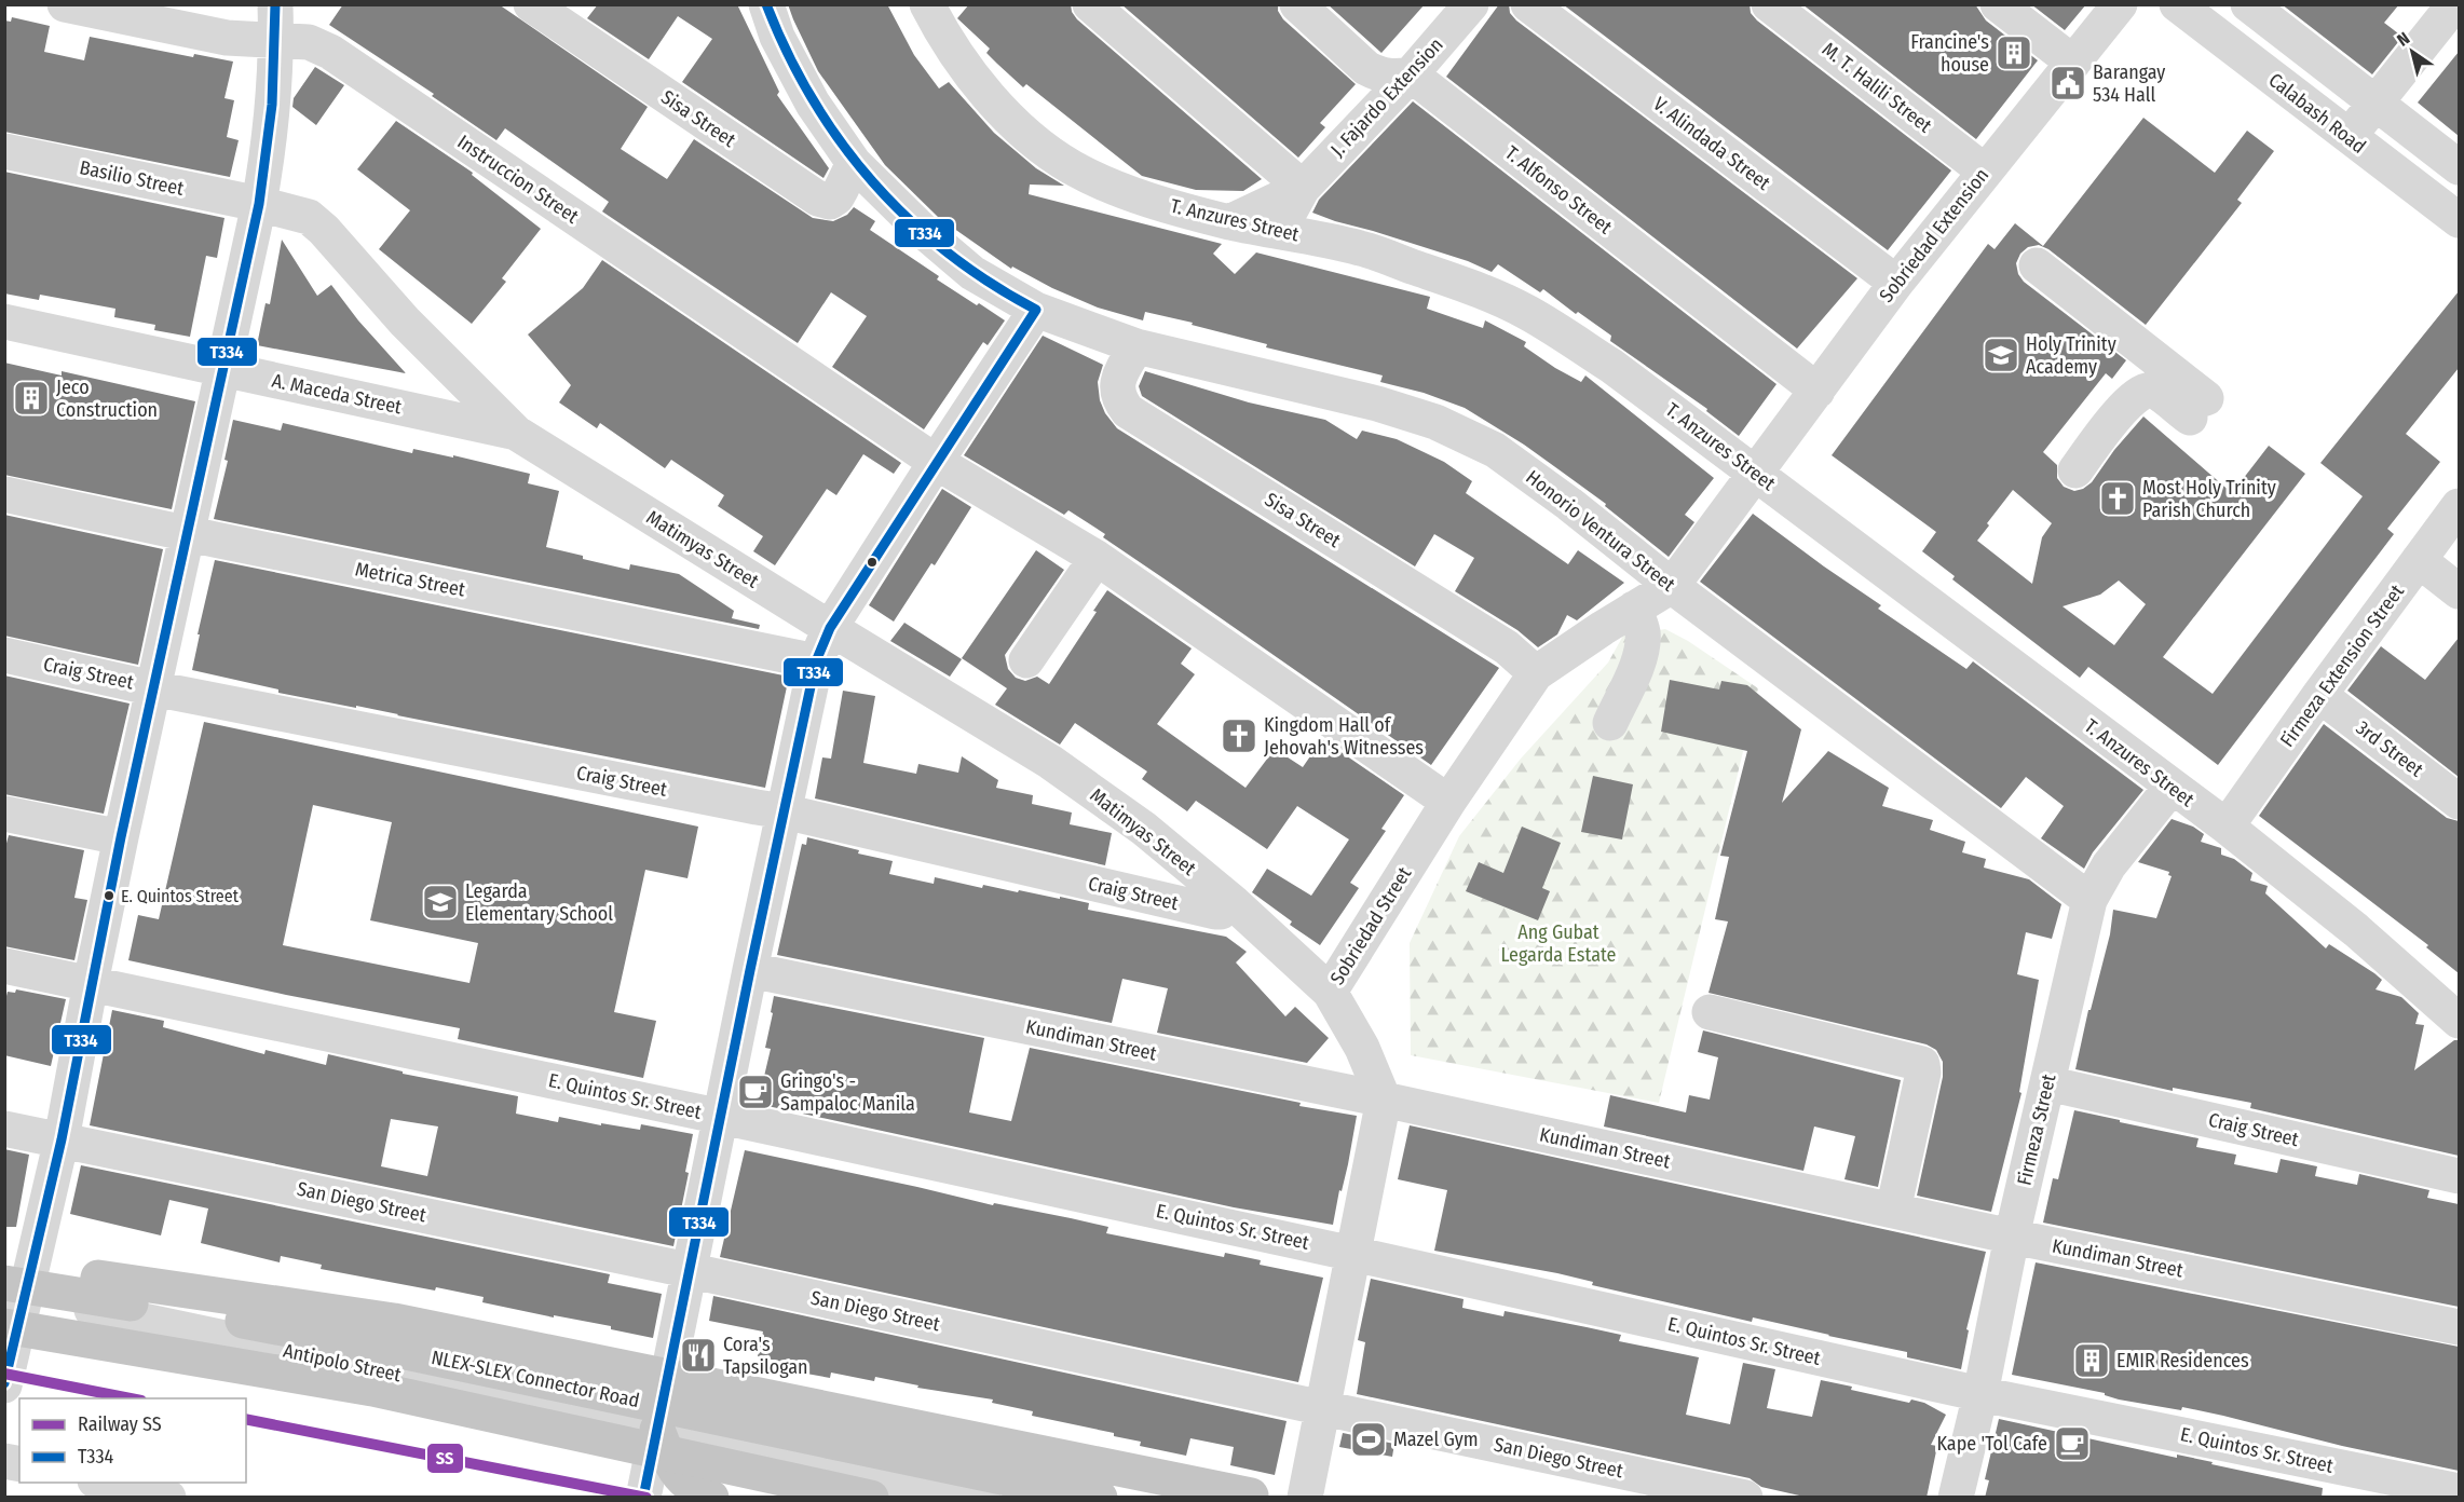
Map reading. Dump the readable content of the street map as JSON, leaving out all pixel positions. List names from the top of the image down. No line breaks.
{"streets":{"highway":["NLEX-SLEX Connector Road"],"street":["M. T. Halili Street","J. Fajardo Extension","Calabash Road","Sisa Street","V. Alindada Street","Basilio Street","Instruccion Street","T. Alfonso Street","T. Anzures Street","Sobriedad Extension","A. Maceda Street","Honorio Ventura Street","Matimyas Street","Metrica Street","Firmeza Extension Street","Craig Street","3rd Street","Sobriedad Street","Kundiman Street","E. Quintos Sr. Street","Firmeza Street","San Diego Street","Antipolo Street"]},"crossings":[["M. T. Halili Street","Sobriedad Extension"],["J. Fajardo Extension","T. Alfonso Street"],["J. Fajardo Extension","T. Anzures Street"],["Sisa Street","Honorio Ventura Street"],["Sisa Street","Sobriedad Street"],["V. Alindada Street","Sobriedad Extension"],["Basilio Street","Matimyas Street"],["Instruccion Street","Sobriedad Street"],["T. Alfonso Street","Sobriedad Extension"],["T. Anzures Street","Sobriedad Extension"],["T. Anzures Street","Firmeza Extension Street"],["T. Anzures Street","Sobriedad Street"],["T. Anzures Street","Firmeza Street"],["Sobriedad Extension","Sobriedad Street"],["A. Maceda Street","Matimyas Street"],["Honorio Ventura Street","Sobriedad Street"],["Honorio Ventura Street","Firmeza Street"],["Matimyas Street","Craig Street"],["Matimyas Street","Sobriedad Street"],["Firmeza Extension Street","3rd Street"],["Craig Street","Firmeza Street"],["Sobriedad Street","Kundiman Street"],["Kundiman Street","Firmeza Street"],["E. Quintos Sr. Street","Firmeza Street"],["Antipolo Street","NLEX-SLEX Connector Road"]],"parks":["Ang Gubat Legarda Estate"],"places":{"building":["Francine's house","Jeco Construction","EMIR Residences"],"public building":["Barangay 534 Hall"],"school or university":["Holy Trinity Academy","Legarda Elementary School"],"church":["Most Holy Trinity Parish Church","Kingdom Hall of Jehovah's Witnesses"],"other":["E. Quintos Street"],"cafe":["Gringo's - Sampaloc Manila","Kape 'Tol Cafe"],"restaurant":["Cora's Tapsilogan"],"sports":["Mazel Gym"]},"lines":["transit line T334","rail line SS"],"legend":["Railway SS","T334"],"north":"top left"}
